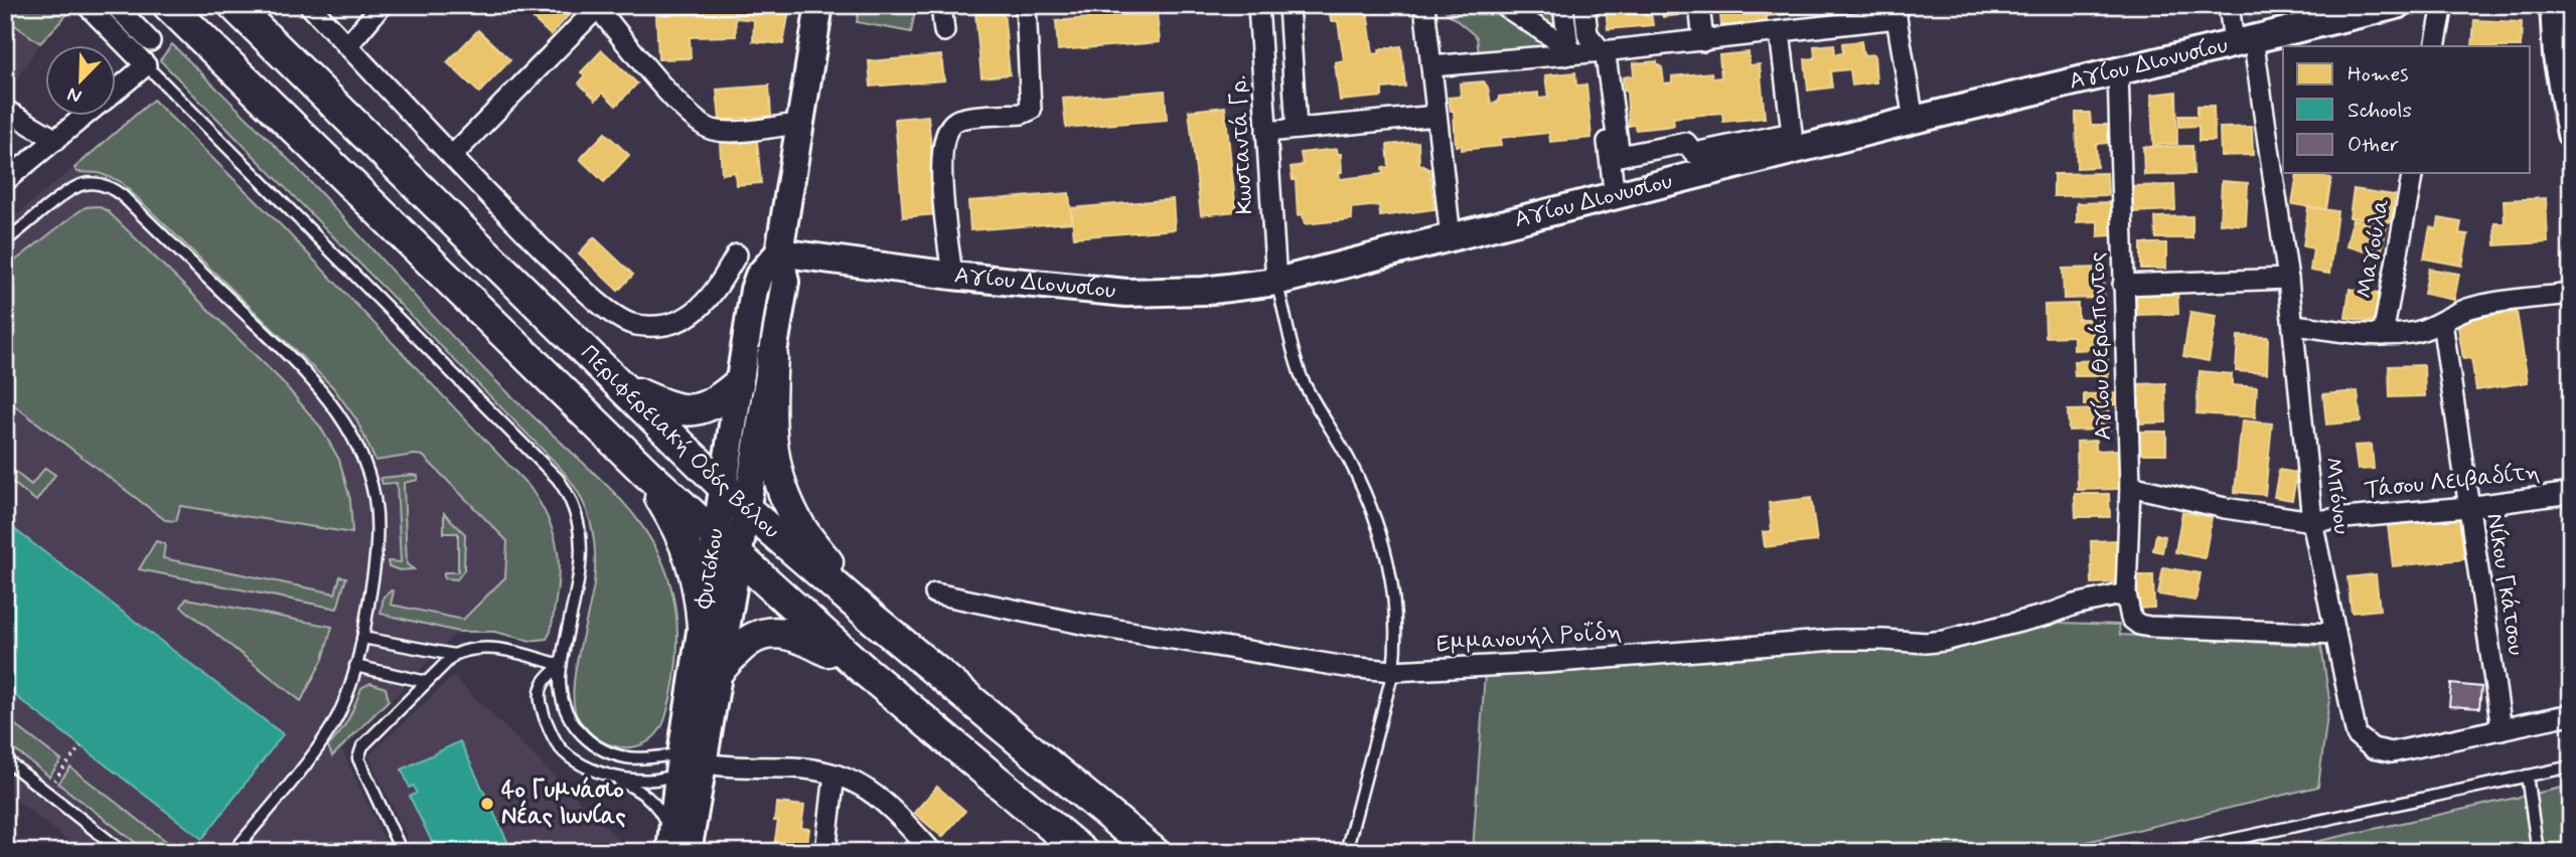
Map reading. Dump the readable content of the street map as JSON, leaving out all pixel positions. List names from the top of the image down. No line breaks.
{"streets":{"main road":["Αγίου Διονυσίου","Περιφερειακή Οδός Βόλου","Φυτόκου"],"street":["Κωσταντά Γρ.","Μαγούλα","Αγίου Θεράποντος","Τάσου Λειβαδίτη","Μπόνου","Νίκου Γκάτσου","Εμμανουήλ Ροΐδη"]},"crossings":[["Αγίου Διονυσίου","Κωσταντά Γρ."],["Αγίου Διονυσίου","Αγίου Θεράποντος"],["Αγίου Διονυσίου","Μπόνου"],["Αγίου Διονυσίου","Φυτόκου"],["Αγίου Θεράποντος","Τάσου Λειβαδίτη"],["Αγίου Θεράποντος","Μπόνου"],["Αγίου Θεράποντος","Εμμανουήλ Ροΐδη"],["Περιφερειακή Οδός Βόλου","Φυτόκου"],["Τάσου Λειβαδίτη","Μπόνου"],["Τάσου Λειβαδίτη","Νίκου Γκάτσου"],["Μπόνου","Νίκου Γκάτσου"]],"places":["4ο Γυμνάσιο Νέας Ιωνίας"],"legend":["Homes","Schools","Other"],"north":"bottom left"}
